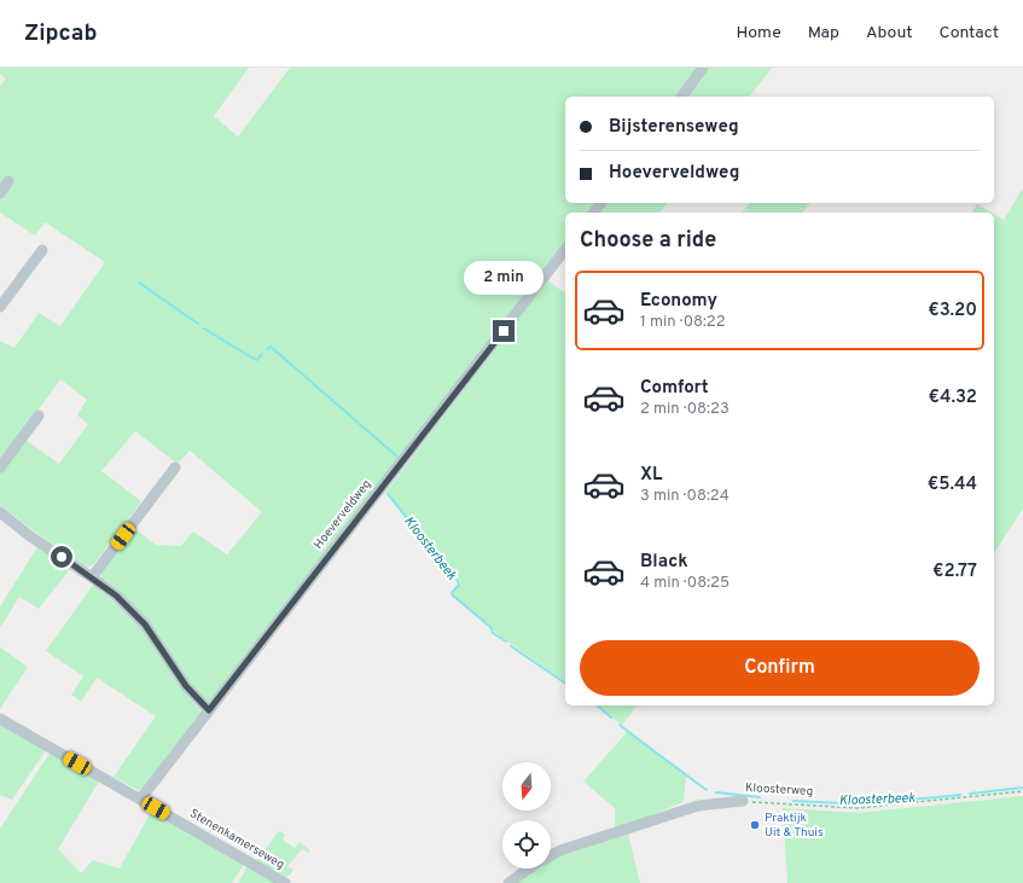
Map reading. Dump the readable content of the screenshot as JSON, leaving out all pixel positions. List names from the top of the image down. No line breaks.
{"streets":{"street":["Hoeverveldweg","Kloosterweg","Stenenkamerseweg"]},"crossings":[["Hoeverveldweg","Stenenkamerseweg"]],"water":["Kloosterbeek"],"places":["Praktijk Uit & Thuis"],"north":"bottom","page":{"header":"Zipcab","nav":["Home","Map","About","Contact"],"banner":["Bijsterenseweg","Hoeverveldweg"],"heading":"Choose a ride","bubble":"2 min","list":[{"name":"Economy","note":"1 min · 08:22","value":"€3.20"},{"name":"Comfort","note":"2 min · 08:23","value":"€4.32"},{"name":"XL","note":"3 min · 08:24","value":"€5.44"},{"name":"Black","note":"4 min · 08:25","value":"€2.77"}],"buttons":"Confirm"}}
